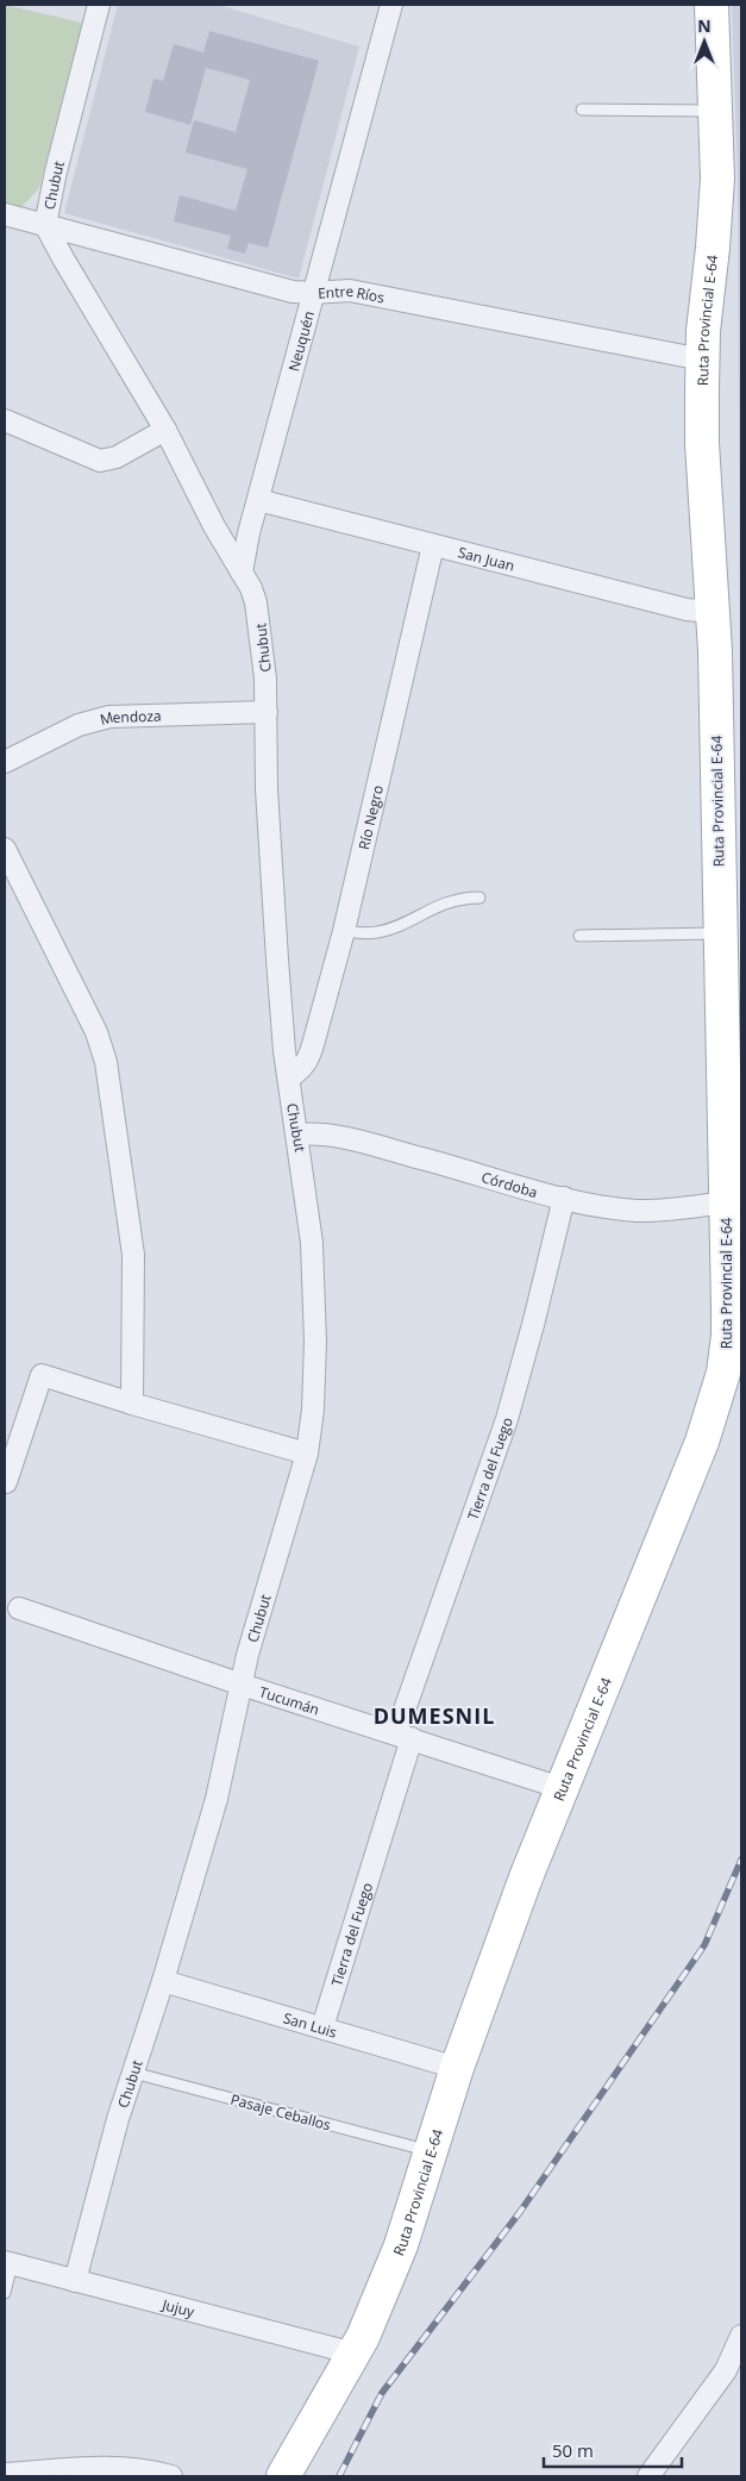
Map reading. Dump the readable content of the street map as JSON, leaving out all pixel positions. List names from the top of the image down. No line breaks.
{"streets":{"main road":["Ruta Provincial E-64"],"street":["Chubut","Entre Ríos","Neuquén","San Juan","Mendoza","Río Negro","Córdoba","Tierra del Fuego","Tucumán","San Luis","Jujuy"],"lane":["Pasaje Ceballos"]},"crossings":[["Chubut","Entre Ríos"],["Chubut","Neuquén"],["Chubut","Mendoza"],["Chubut","Río Negro"],["Chubut","Córdoba"],["Chubut","Tucumán"],["Chubut","San Luis"],["Chubut","Pasaje Ceballos"],["Chubut","Jujuy"],["Entre Ríos","Ruta Provincial E-64"],["Entre Ríos","Neuquén"],["Ruta Provincial E-64","San Juan"],["Ruta Provincial E-64","Córdoba"],["Ruta Provincial E-64","Tucumán"],["Ruta Provincial E-64","San Luis"],["Ruta Provincial E-64","Pasaje Ceballos"],["Ruta Provincial E-64","Jujuy"],["Neuquén","San Juan"],["San Juan","Río Negro"],["Córdoba","Tierra del Fuego"],["Tierra del Fuego","Tucumán"],["Tierra del Fuego","San Luis"]],"districts":["DUMESNIL"],"scale_bar":"50 m","north":"top"}
